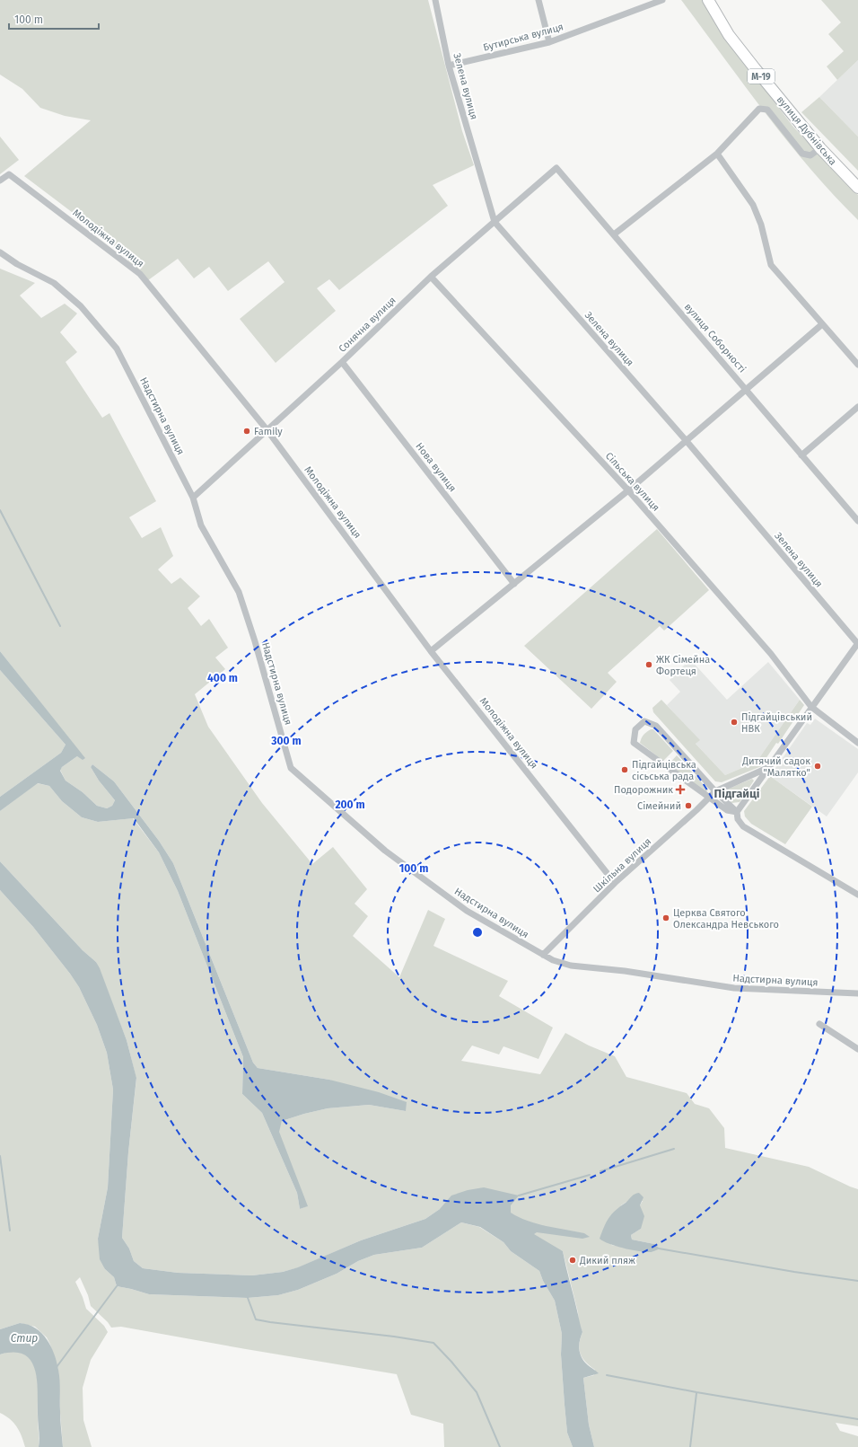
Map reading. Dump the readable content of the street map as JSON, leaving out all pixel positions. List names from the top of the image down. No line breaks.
{"streets":{"highway":["М-19","вулиця Дубнівська"],"street":["Бутирська вулиця","Зелена вулиця","Молодіжна вулиця","Сонячна вулиця","вулиця Соборності","Надстирна вулиця","Нова вулиця","Сільська вулиця","Шкільна вулиця"]},"crossings":[["Бутирська вулиця","Зелена вулиця"],["Зелена вулиця","Сонячна вулиця"],["Молодіжна вулиця","Сонячна вулиця"],["Молодіжна вулиця","Шкільна вулиця"],["Сонячна вулиця","вулиця Соборності"],["Сонячна вулиця","Надстирна вулиця"],["Сонячна вулиця","Нова вулиця"],["Сонячна вулиця","Сільська вулиця"],["Надстирна вулиця","Шкільна вулиця"]],"districts":["Підгайці"],"water":["Стир"],"places":{"other":["Family","ЖК Сімейна Фортеця","Підгайцівський НВК","Дитячий садок \"Малятко\"","Підгайцівська сісьська рада","Сімейний","Церква Святого Олександра Невського","Дикий пляж"],"health":["Подорожник"]},"scale_bar":"100 m","rings":["400 m","300 m","200 m","100 m"]}
